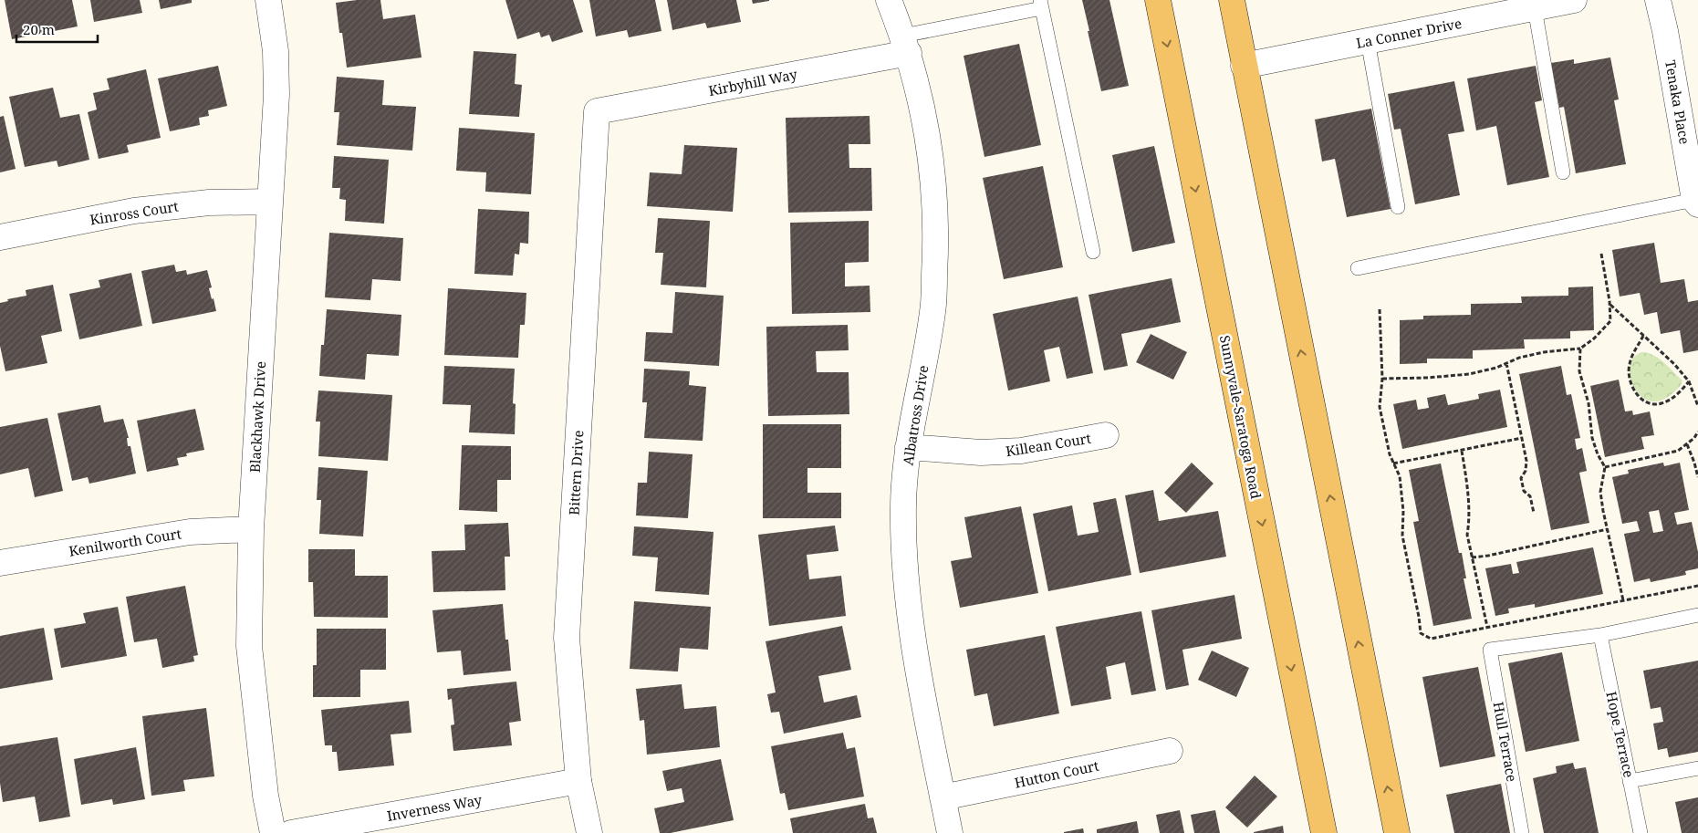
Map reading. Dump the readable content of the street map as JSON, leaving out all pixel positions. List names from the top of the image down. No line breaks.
{"streets":{"main road":["Sunnyvale-Saratoga Road"],"street":["La Conner Drive","Kirbyhill Way","Tenaka Place","Kinross Court","Albatross Drive","Blackhawk Drive","Killean Court","Bittern Drive","Kenilworth Court","Hutton Court","Inverness Way"],"lane":["Hope Terrace","Hull Terrace"]},"crossings":[["Kirbyhill Way","Albatross Drive"],["Kirbyhill Way","Bittern Drive"],["Kinross Court","Blackhawk Drive"],["Albatross Drive","Killean Court"],["Albatross Drive","Hutton Court"],["Blackhawk Drive","Kenilworth Court"],["Bittern Drive","Inverness Way"],["Hope Terrace","Hull Terrace"]],"scale_bar":"20 m"}
